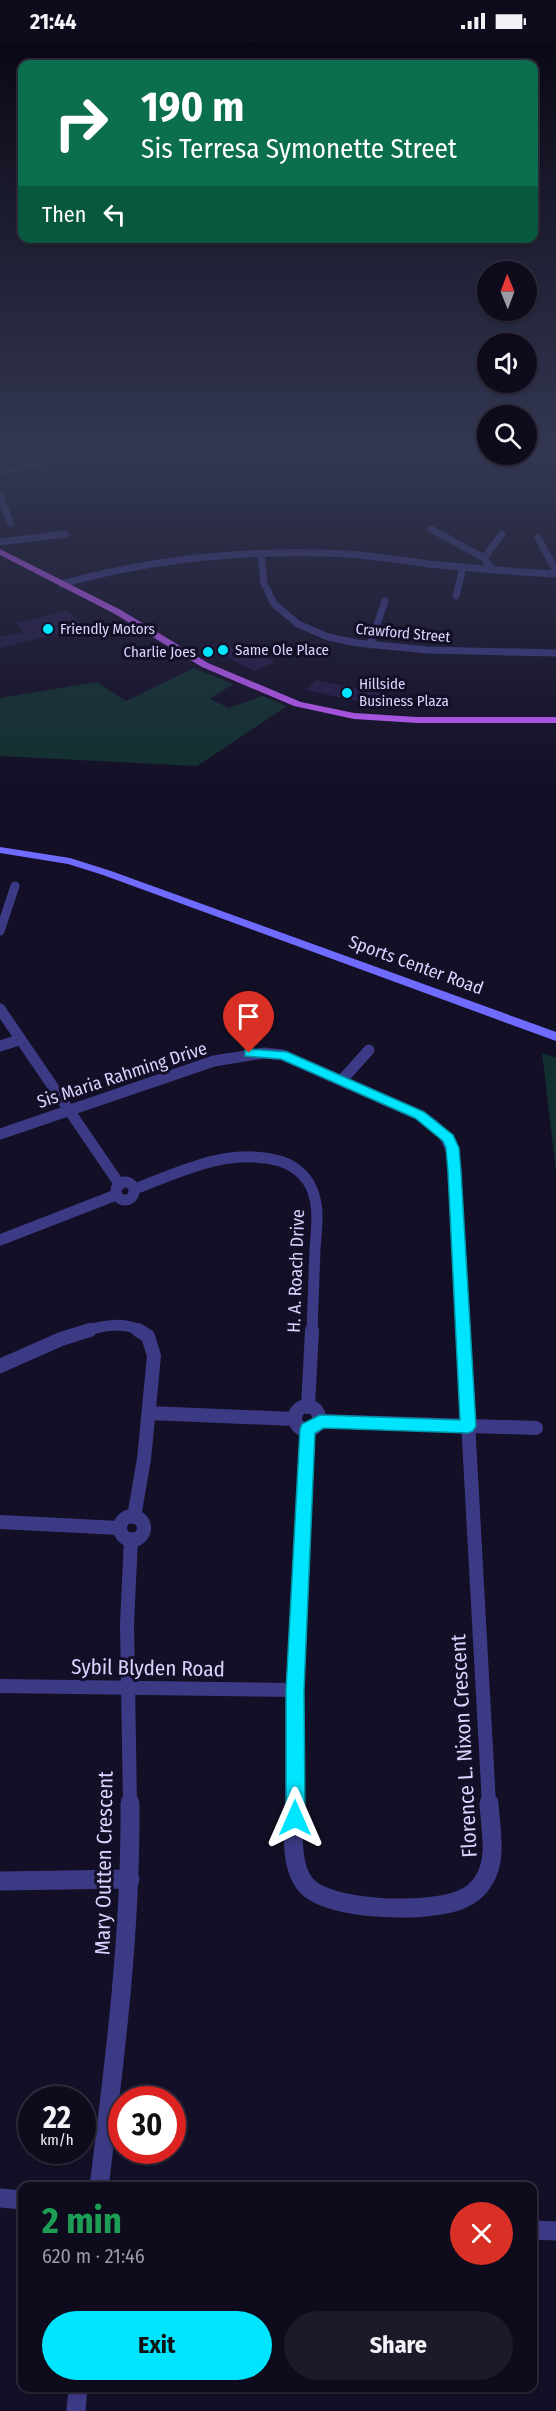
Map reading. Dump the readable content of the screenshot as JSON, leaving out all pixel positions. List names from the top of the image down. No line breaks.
{"streets":{"main road":["Sports Center Road"],"street":["Crawford Street","Sis Maria Rahming Drive","H. A. Roach Drive","Sybil Blyden Road","Florence L. Nixon Crescent","Mary Outten Crescent"]},"crossings":[["Sis Maria Rahming Drive","Florence L. Nixon Crescent"],["H. A. Roach Drive","Florence L. Nixon Crescent"],["Sybil Blyden Road","Florence L. Nixon Crescent"],["Sybil Blyden Road","Mary Outten Crescent"]],"places":["Friendly Motors","Same Ole Place","Charlie Joes","Hillside Business Plaza"],"north":"top","page":{"status":"21:44","turn":["190 m","Sis Terresa Symonette Street"],"then":"Then","speed":"22 km/h","limit":"30","heading":["2 min","620 m · 21:46"],"buttons":["Exit","Share"]}}
